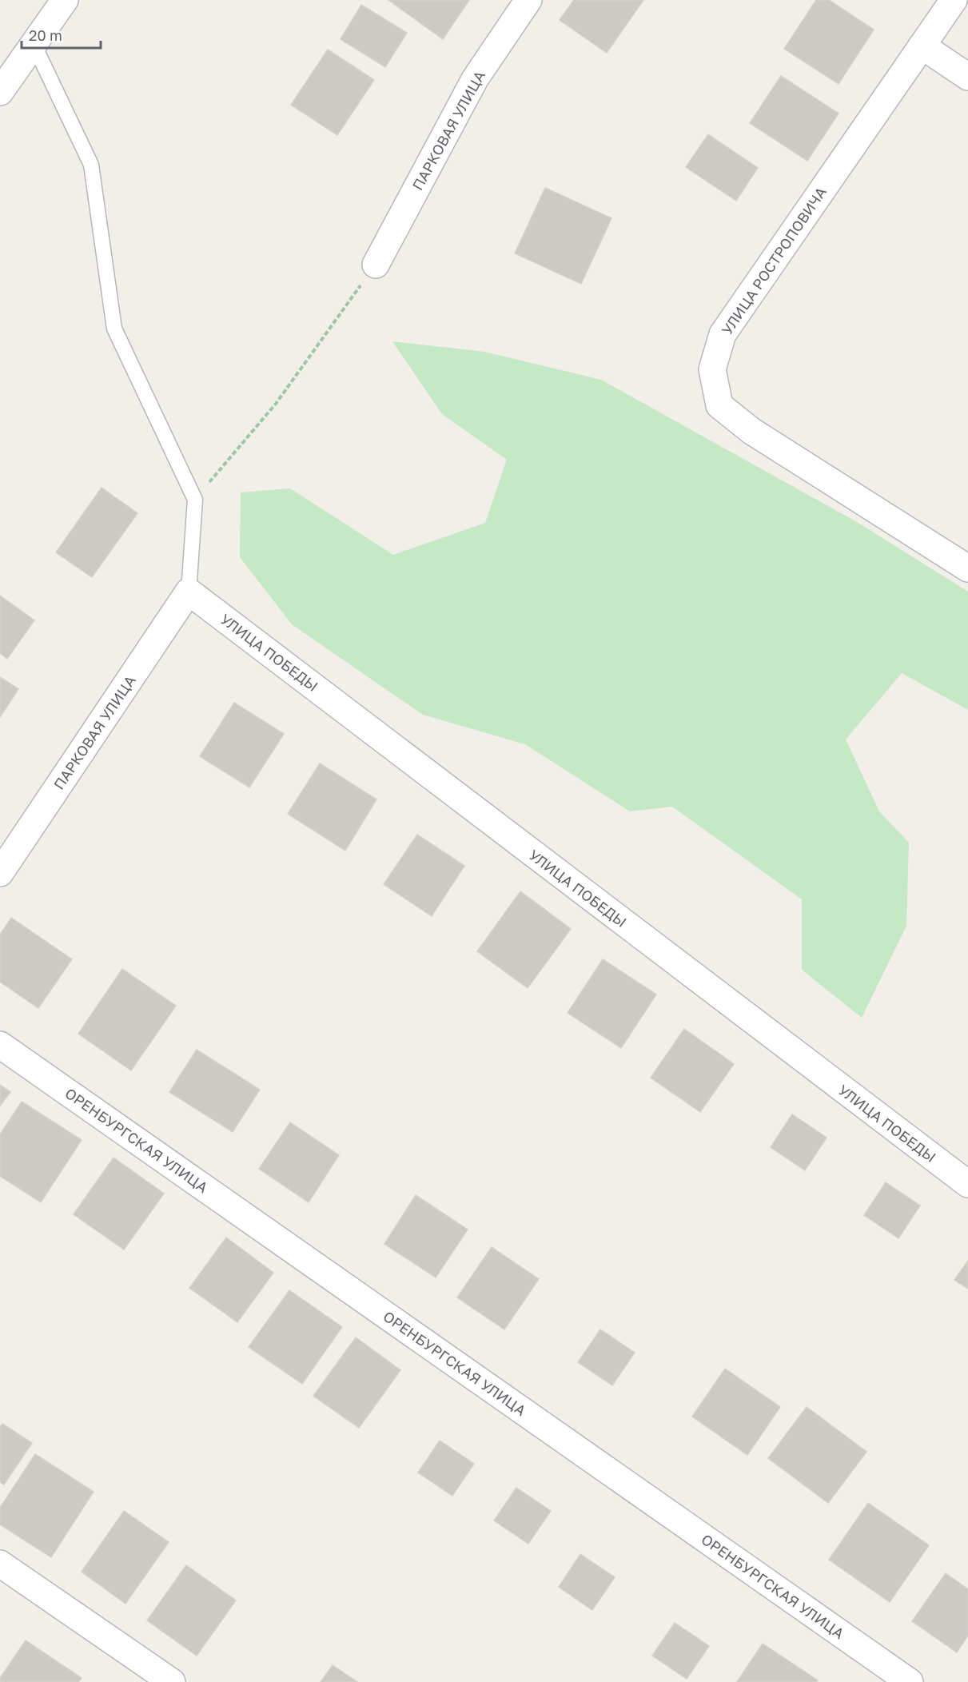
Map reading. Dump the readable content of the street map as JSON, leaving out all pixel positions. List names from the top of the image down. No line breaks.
{"streets":{"street":["ПАРКОВАЯ УЛИЦА","УЛИЦА РОСТРОПОВИЧА","УЛИЦА ПОБЕДЫ","ОРЕНБУРГСКАЯ УЛИЦА"]},"crossings":[["ПАРКОВАЯ УЛИЦА","УЛИЦА ПОБЕДЫ"]],"scale_bar":"20 m"}
